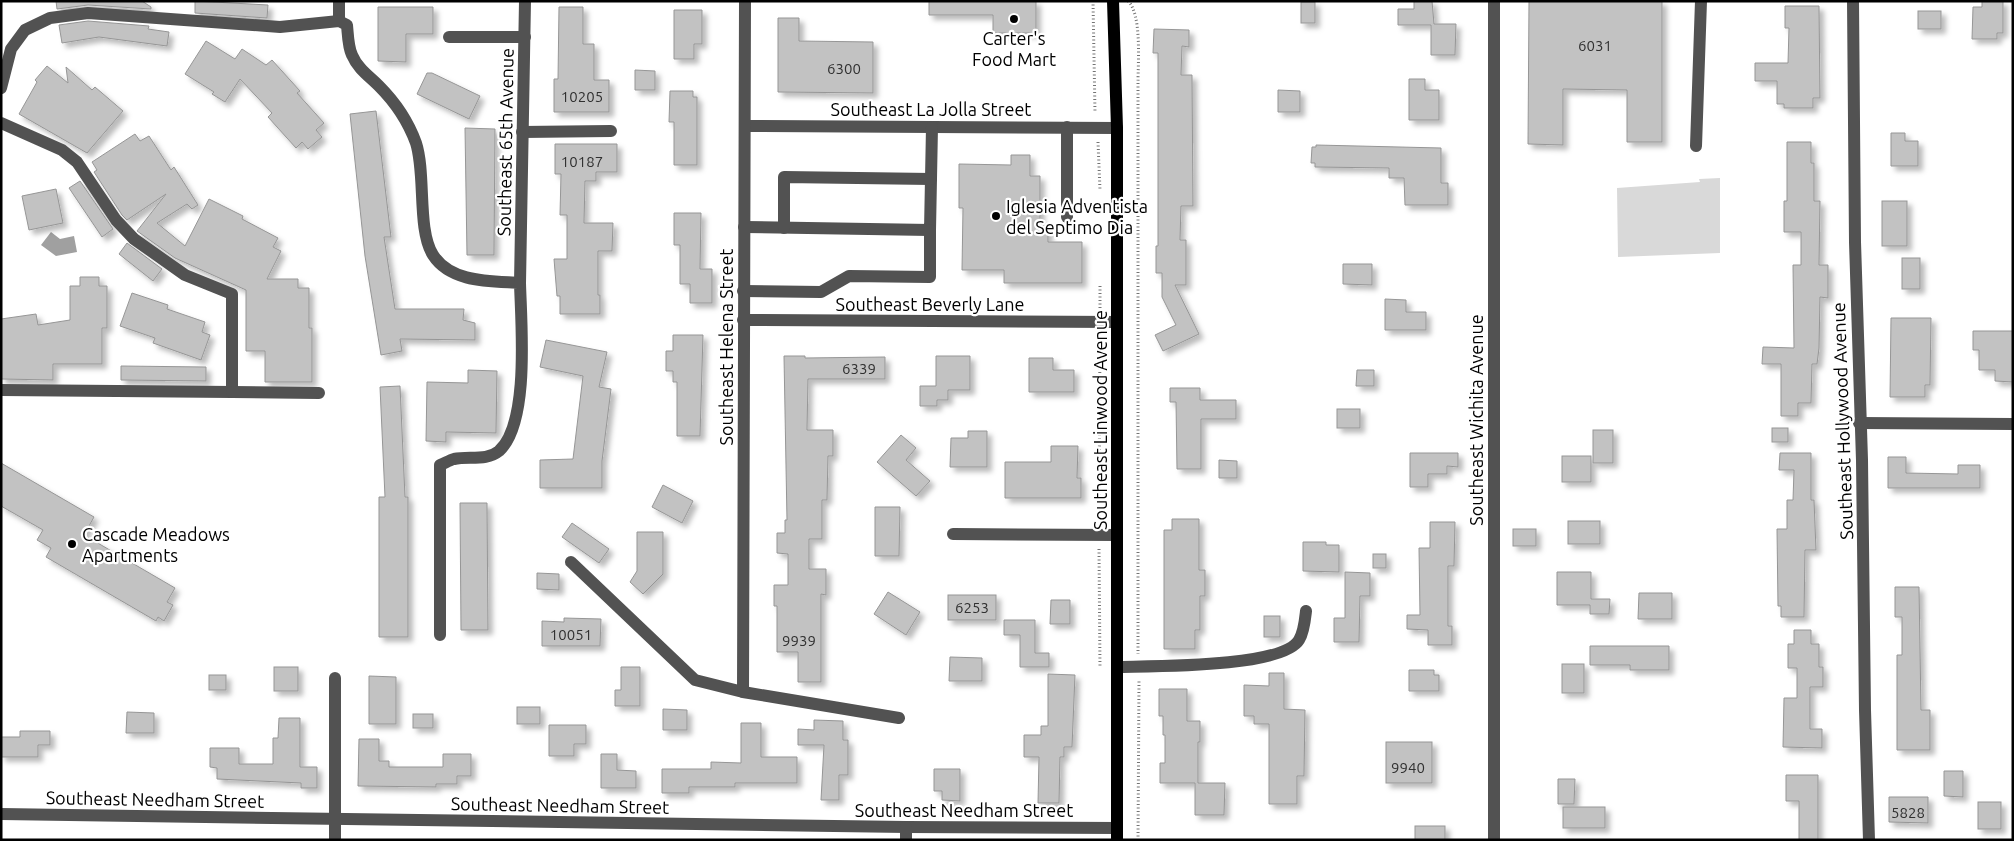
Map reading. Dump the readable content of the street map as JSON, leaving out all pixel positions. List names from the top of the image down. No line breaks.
{"streets":{"main road":["Southeast Linwood Avenue"],"street":["Southeast La Jolla Street","Southeast 65th Avenue","Southeast Beverly Lane","Southeast Helena Street","Southeast Wichita Avenue","Southeast Hollywood Avenue","Southeast Needham Street"]},"crossings":[["Southeast La Jolla Street","Southeast Helena Street"],["Southeast La Jolla Street","Southeast Linwood Avenue"],["Southeast Beverly Lane","Southeast Helena Street"],["Southeast Beverly Lane","Southeast Linwood Avenue"],["Southeast Linwood Avenue","Southeast Needham Street"]],"places":["Carter's Food Mart","Iglesia Adventista del Septimo Dia","Cascade Meadows Apartments"],"house_numbers":["6031","6300","10205","10187","6339","6253","10051","9939","9940","5828"]}
